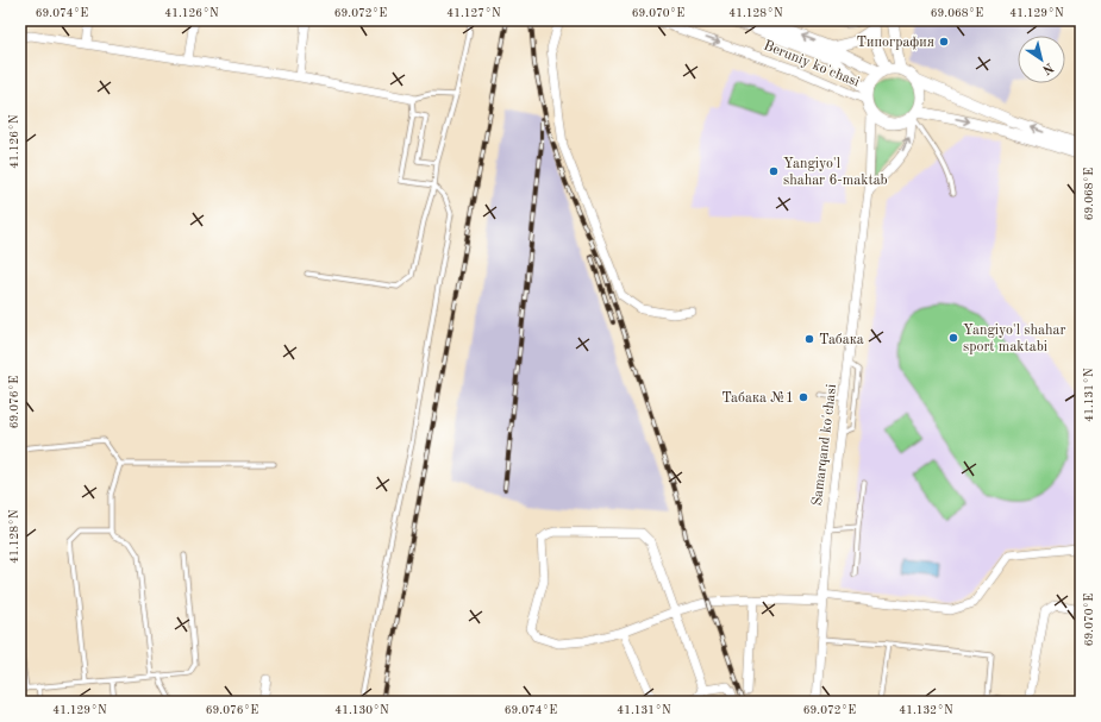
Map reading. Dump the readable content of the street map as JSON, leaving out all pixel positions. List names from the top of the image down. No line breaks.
{"streets":{"main road":["Beruniy ko'chasi"],"street":["Samarqand ko'chasi"]},"crossings":[["Beruniy ko'chasi","Samarqand ko'chasi"]],"places":["Типография","Yangiyo'l shahar 6-maktab","Yangiyo'l shahar sport maktabi","Табака","Табака №1"],"north":"bottom right","coordinates":["69.074°E","41.126°N","69.072°E","41.127°N","69.070°E","41.128°N","69.068°E","41.129°N","41.131°N","69.076°E","41.130°N","41.132°N"]}
